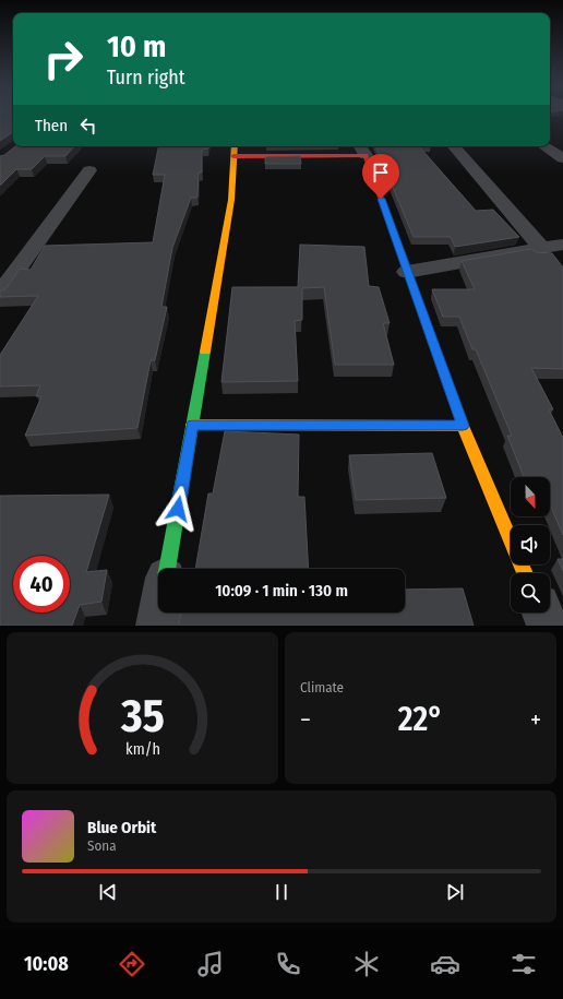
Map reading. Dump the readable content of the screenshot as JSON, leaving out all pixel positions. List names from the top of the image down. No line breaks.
{"north":"bottom","page":{"turn":["10 m","Turn right"],"then":"Then","limit":"40","trip":"10:09 · 1 min · 130 m","tile":"Climate","heat":["−","22°","+"],"song":["Blue Orbit","Sona"],"tabs":"10:08","gauge":["35","km/h"]}}
